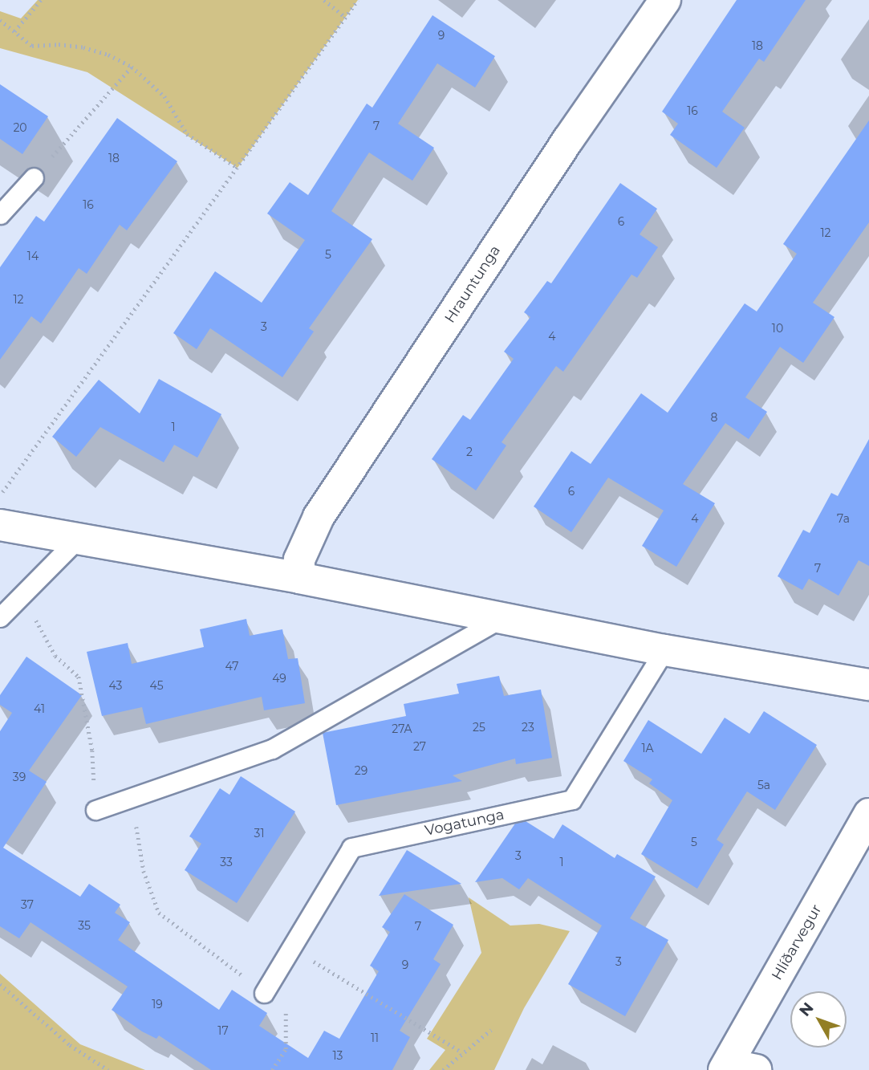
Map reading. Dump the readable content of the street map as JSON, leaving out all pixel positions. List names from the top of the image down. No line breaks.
{"streets":{"street":["Hrauntunga","Hlíðarvegur"],"lane":["Vogatunga"]},"house_numbers":["9","18","16","7","20","18","16","6","12","5","14","12","3","10","4","8","1","2","6","4","7a","7","47","49","43","45","41","25","23","27A","27","1A","29","39","5a","31","5","3","33","1","37","35","7","3","9","19","17","11","13"],"north":"top left"}
